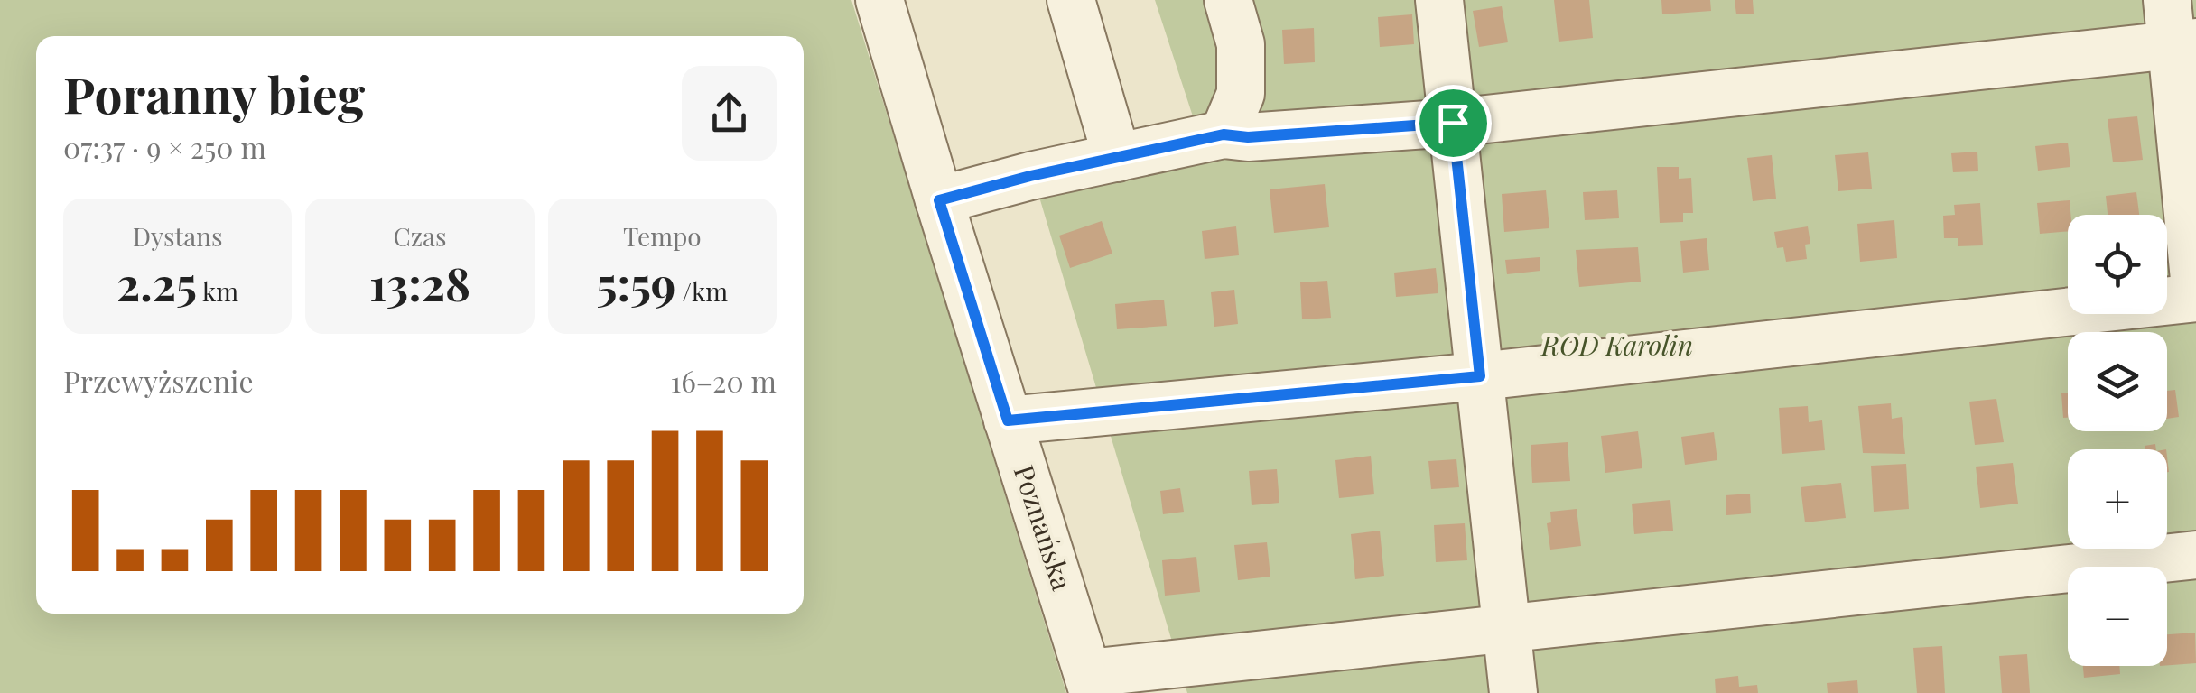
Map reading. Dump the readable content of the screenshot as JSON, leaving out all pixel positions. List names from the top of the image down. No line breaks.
{"streets":{"street":["Poznańska"]},"parks":["ROD Karolin"],"page":{"heading":["Poranny bieg","07:37 · 9 × 250 m"],"stats":[["Dystans","2.25 km"],["Czas","13:28"],["Tempo","5:59 /km"]],"map_buttons":["+","−"],"chart":["Przewyższenie","16–20 m"]}}
